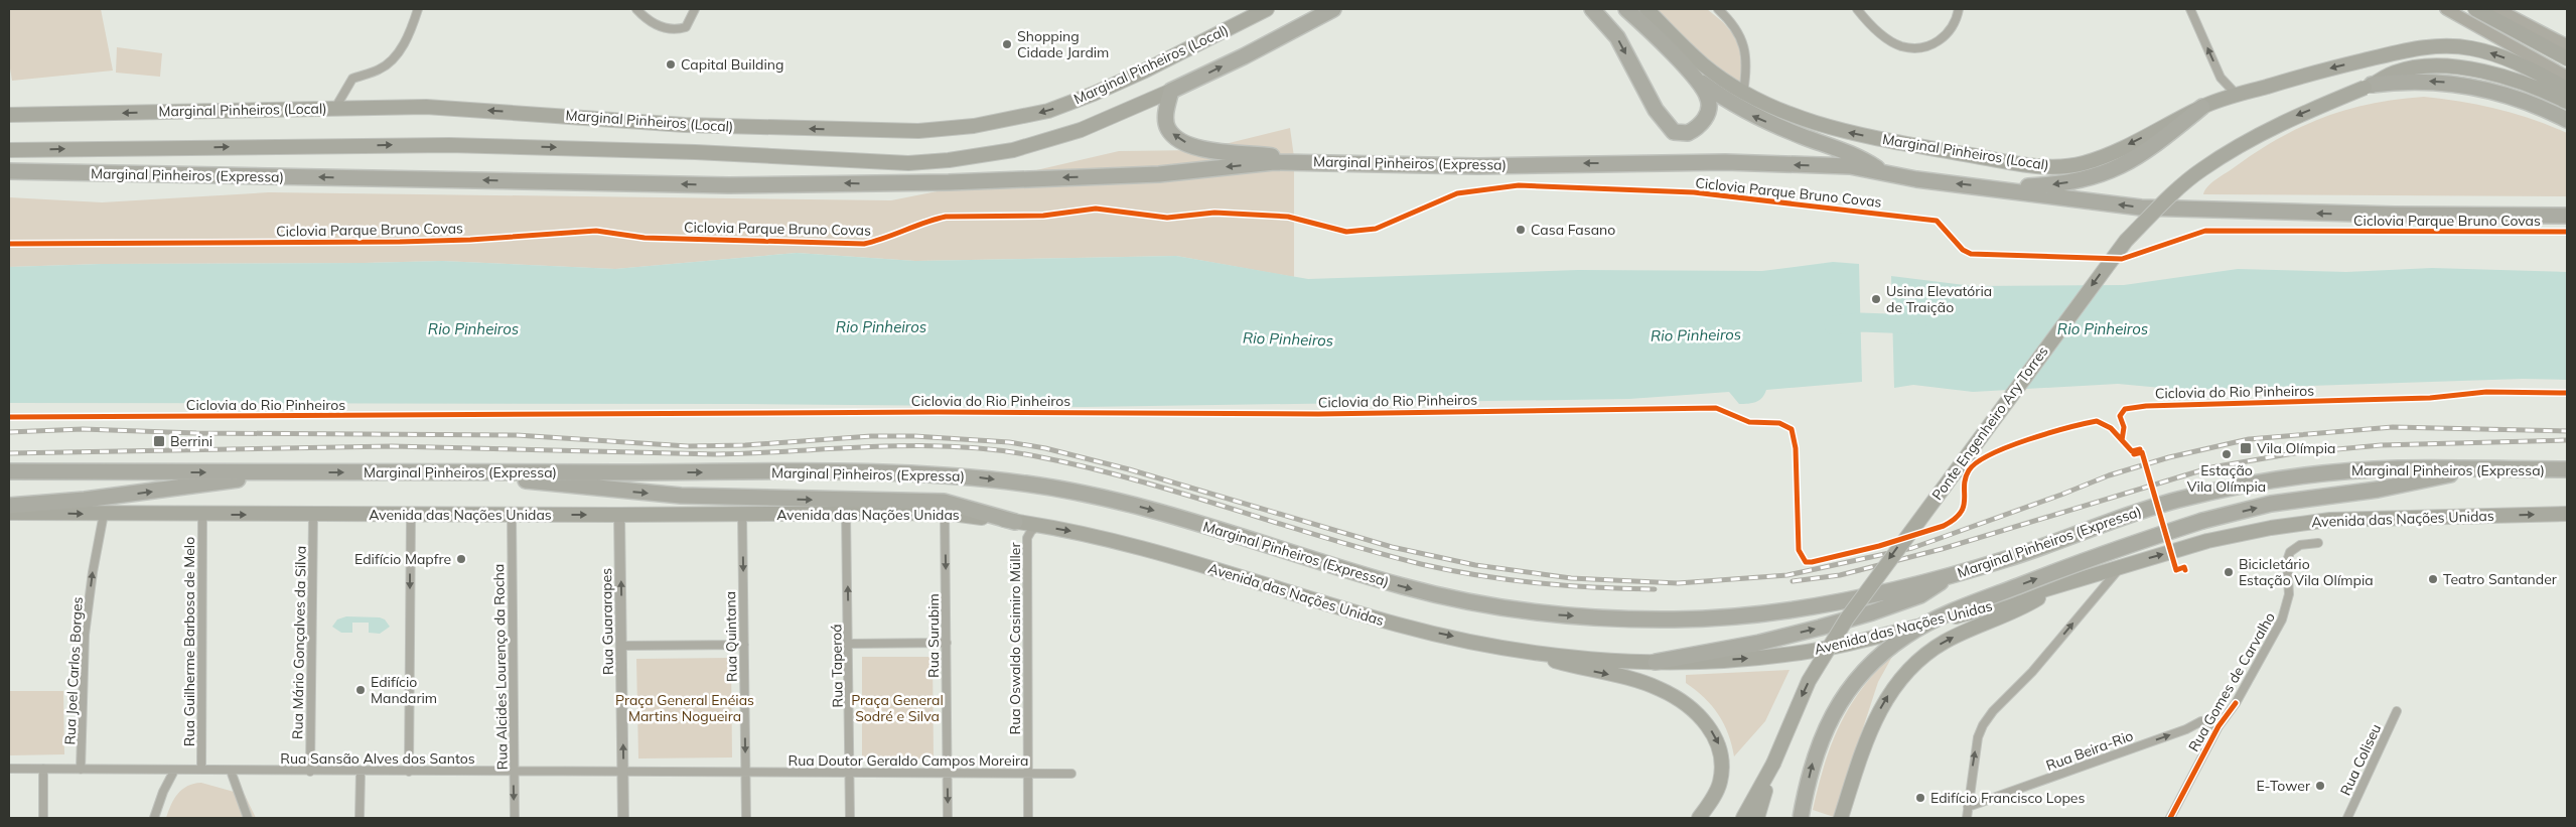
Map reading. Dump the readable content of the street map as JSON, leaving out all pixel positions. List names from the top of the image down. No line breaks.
{"streets":{"highway":["Marginal Pinheiros (Local)","Marginal Pinheiros (Expressa)","Ponte Engenheiro Ary Torres","Avenida das Nações Unidas"],"street":["Rua Guararapes","Rua Surubim","Rua Quintana","Rua Oswaldo Casimiro Müller","Rua Guilherme Barbosa de Melo","Rua Mário Gonçalves da Silva","Rua Taperoá","Rua Alcides Lourenço da Rocha","Rua Joel Carlos Borges","Rua Gomes de Carvalho","Rua Beira-Rio","Rua Sansão Alves dos Santos","Rua Coliseu","Rua Doutor Geraldo Campos Moreira"],"cycle path":["Ciclovia Parque Bruno Covas","Ciclovia do Rio Pinheiros"]},"crossings":[["Avenida das Nações Unidas","Rua Guararapes"],["Avenida das Nações Unidas","Rua Surubim"],["Avenida das Nações Unidas","Rua Quintana"],["Avenida das Nações Unidas","Rua Oswaldo Casimiro Müller"],["Avenida das Nações Unidas","Rua Guilherme Barbosa de Melo"],["Avenida das Nações Unidas","Rua Mário Gonçalves da Silva"],["Avenida das Nações Unidas","Rua Taperoá"],["Avenida das Nações Unidas","Rua Alcides Lourenço da Rocha"],["Avenida das Nações Unidas","Rua Joel Carlos Borges"],["Rua Guararapes","Rua Sansão Alves dos Santos"],["Rua Surubim","Rua Doutor Geraldo Campos Moreira"],["Rua Quintana","Rua Sansão Alves dos Santos"],["Rua Quintana","Rua Doutor Geraldo Campos Moreira"],["Rua Oswaldo Casimiro Müller","Rua Doutor Geraldo Campos Moreira"],["Rua Guilherme Barbosa de Melo","Rua Sansão Alves dos Santos"],["Rua Mário Gonçalves da Silva","Rua Sansão Alves dos Santos"],["Rua Taperoá","Rua Doutor Geraldo Campos Moreira"],["Rua Alcides Lourenço da Rocha","Rua Sansão Alves dos Santos"],["Rua Joel Carlos Borges","Rua Sansão Alves dos Santos"],["Rua Gomes de Carvalho","Rua Beira-Rio"],["Rua Sansão Alves dos Santos","Rua Doutor Geraldo Campos Moreira"]],"one_way":["Ponte Engenheiro Ary Torres","Rua Guararapes","Rua Surubim","Rua Quintana","Rua Taperoá","Rua Joel Carlos Borges","Rua Beira-Rio"],"water":["Rio Pinheiros"],"parks":["Praça General Enéias Martins Nogueira","Praça General Sodré e Silva"],"places":{"other":["Shopping Cidade Jardim","Capital Building","Casa Fasano","Usina Elevatória de Traição","Estação Vila Olímpia","Edifício Mapfre","Bicicletário Estação Vila Olímpia","Teatro Santander","Edifício Mandarim","E-Tower","Edifício Francisco Lopes"],"transit":["Berrini","Vila Olímpia"]}}
